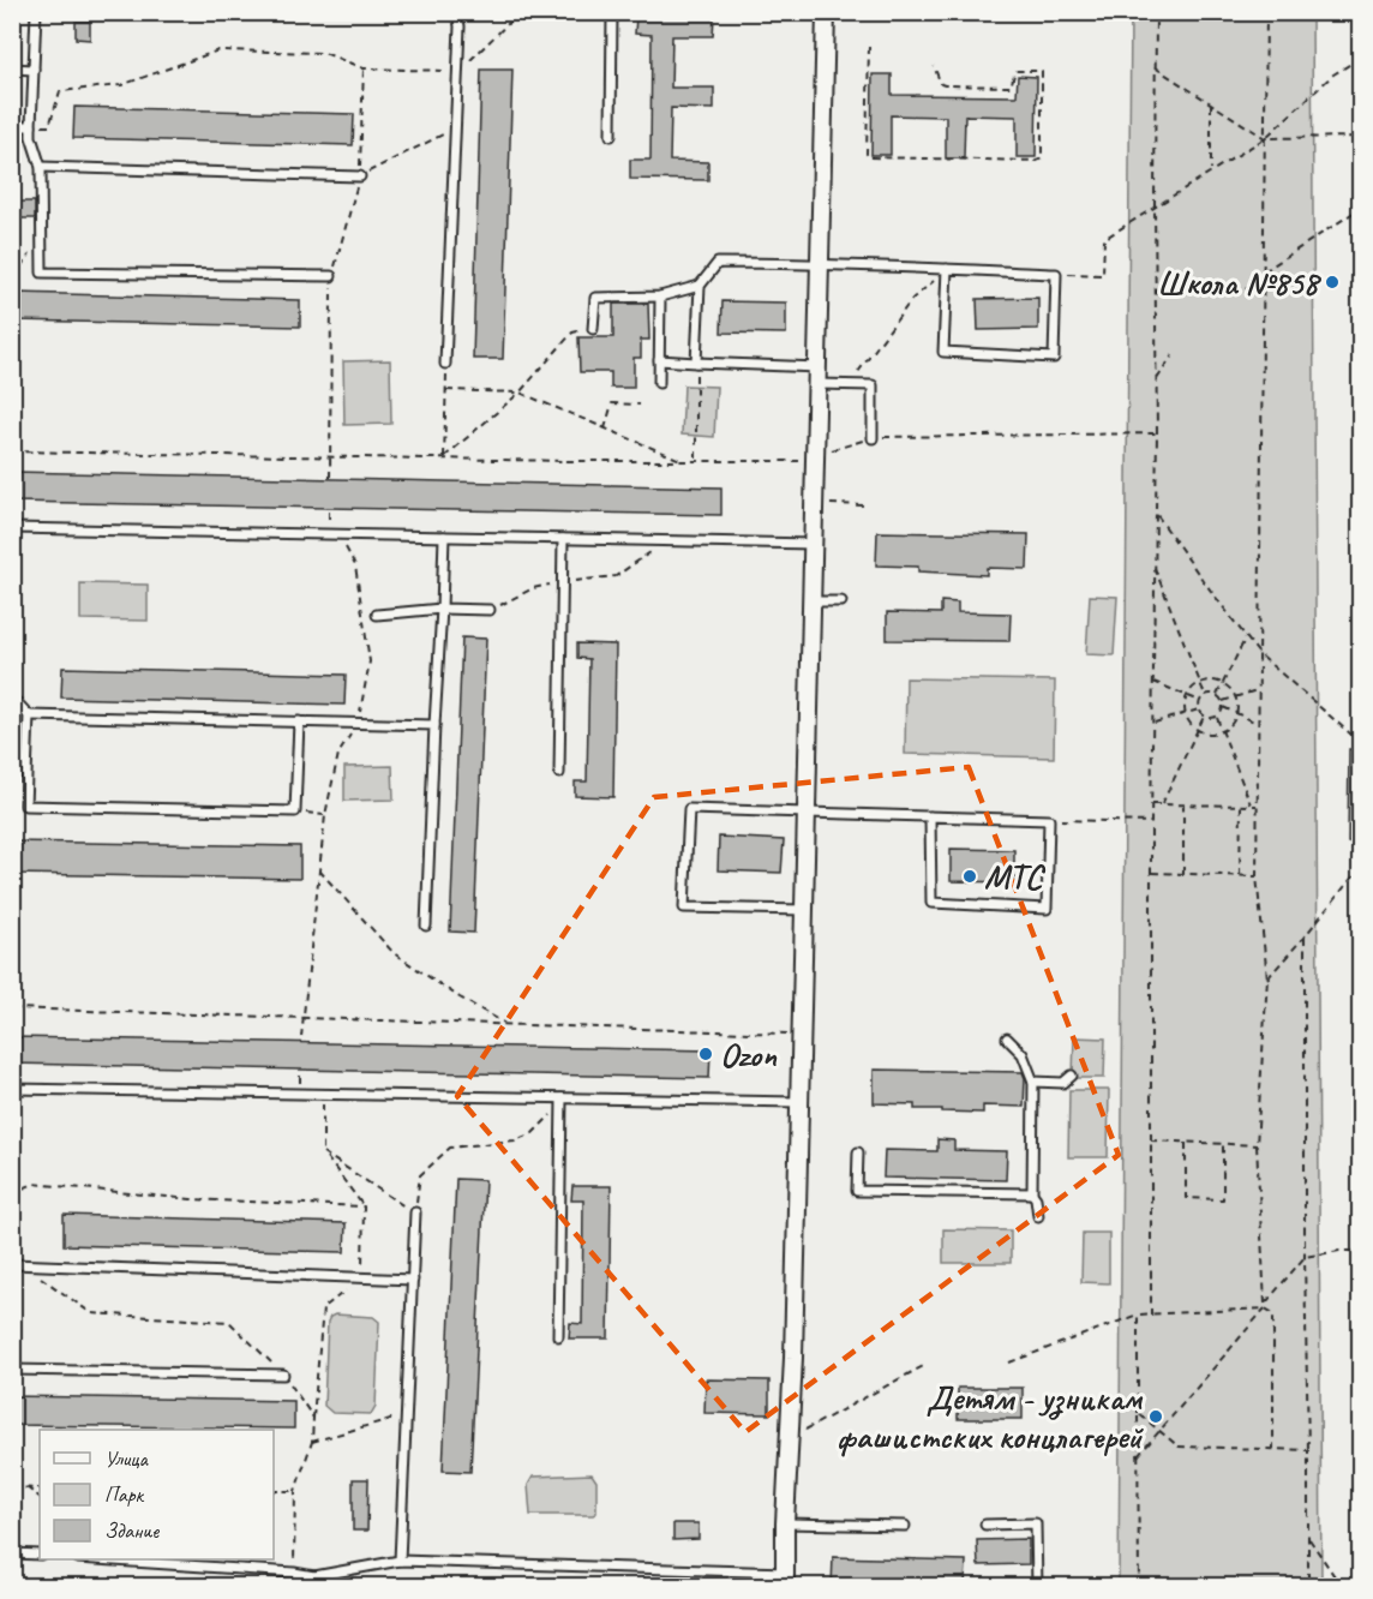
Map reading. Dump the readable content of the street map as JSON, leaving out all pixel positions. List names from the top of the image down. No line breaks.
{"places":["Школа №858","МТС","Ozon","Детям - узникам фашистских концлагерей"],"legend":["Улица","Парк","Здание"]}
